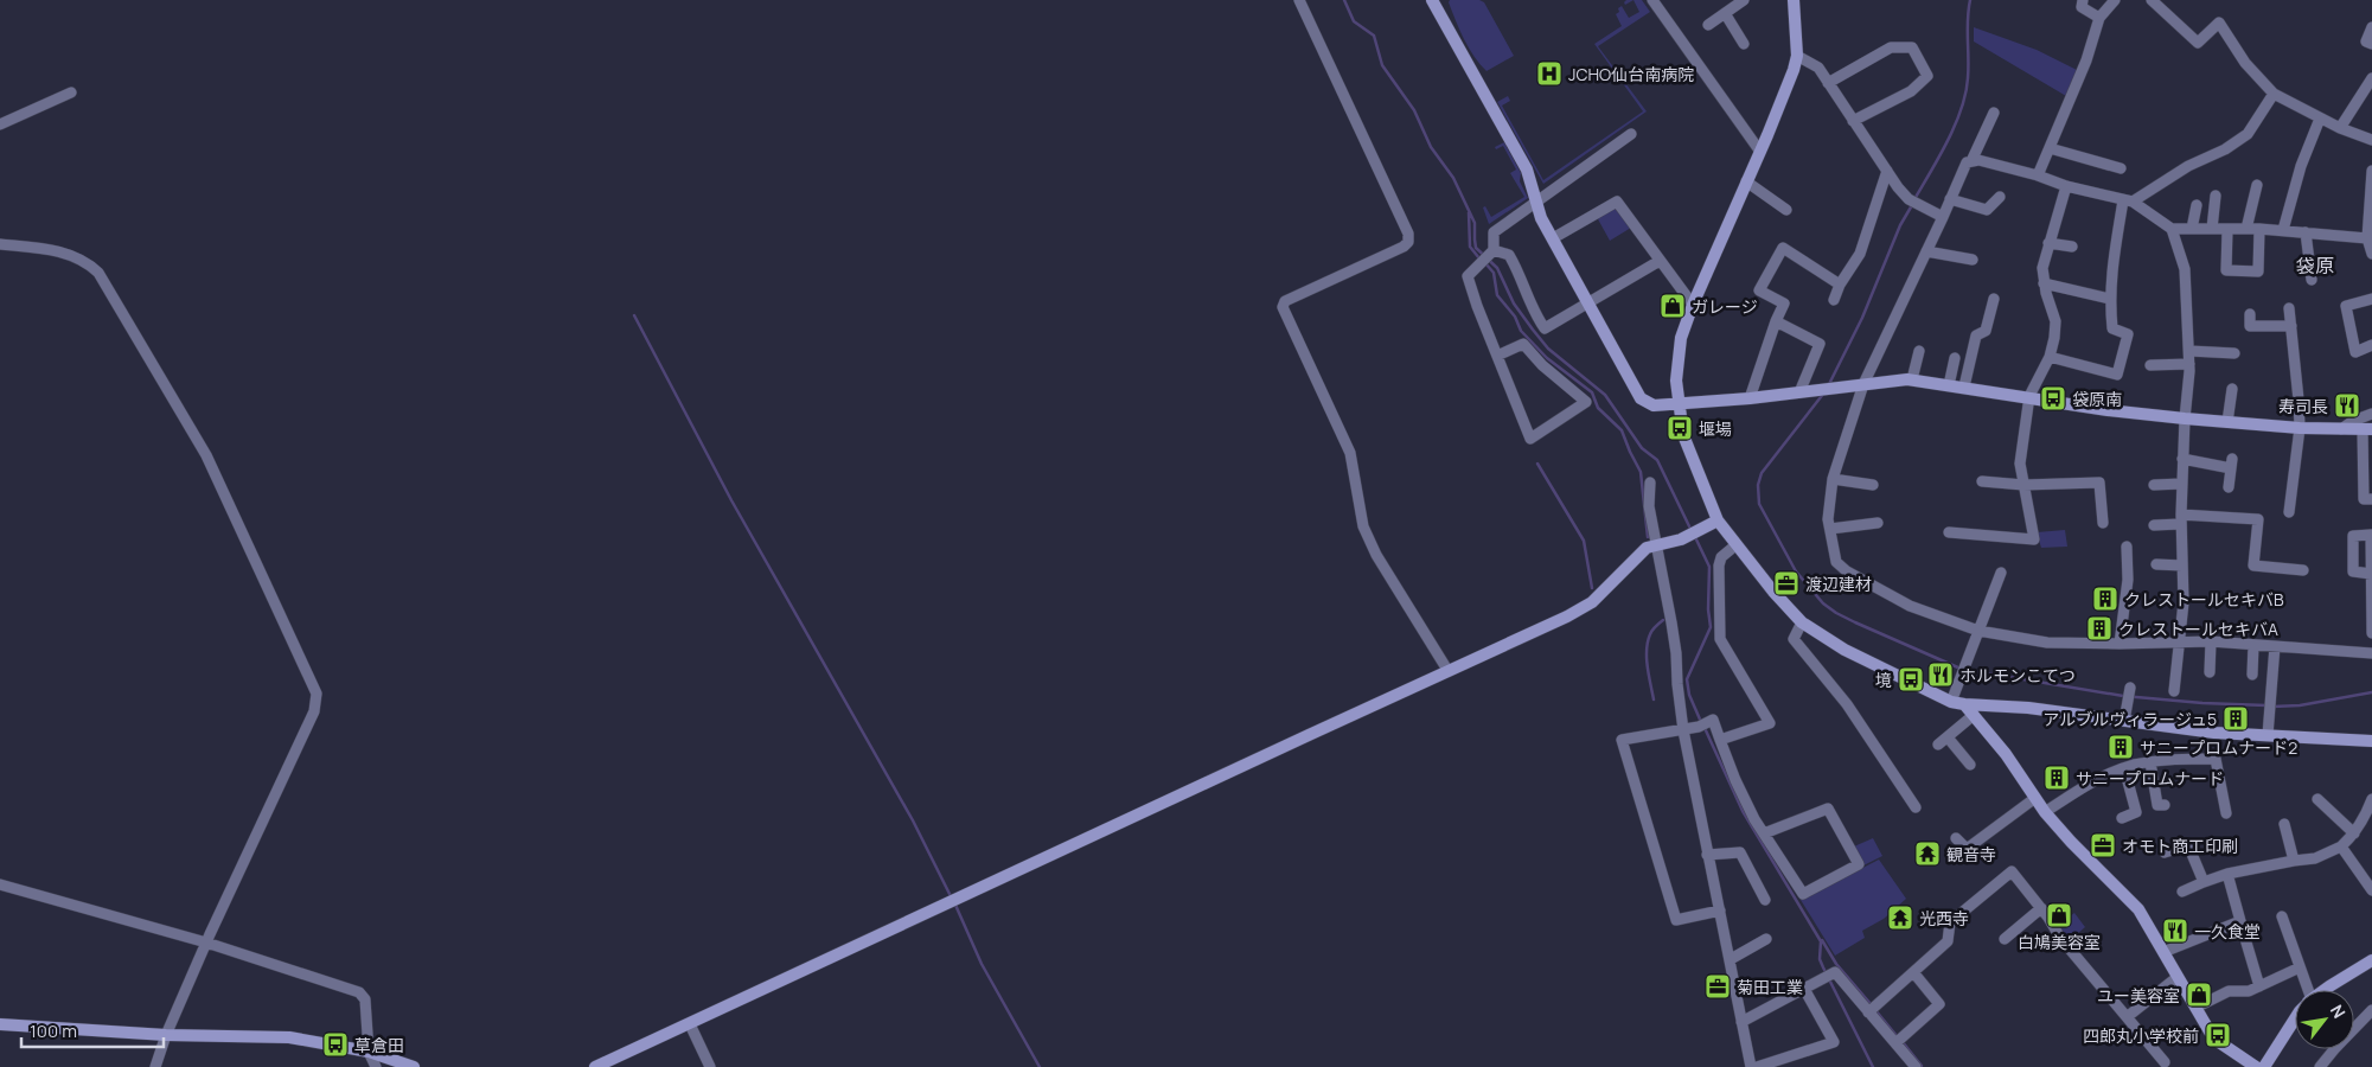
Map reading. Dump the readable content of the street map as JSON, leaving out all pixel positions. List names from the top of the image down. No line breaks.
{"districts":["袋原"],"places":{"hospital":["JCHO仙台南病院"],"shop":["ガレージ","白鳩美容室","ユー美容室"],"bus stop":["袋原南","堰場","境","四郎丸小学校前","草倉田"],"restaurant":["寿司長","ホルモンこてつ","一久食堂"],"office":["渡辺建材","オモト商工印刷","菊田工業"],"building":["クレストールセキバB","クレストールセキバA","アルブルヴィラージュ5","サニープロムナード2","サニープロムナード"],"temple":["観音寺","光西寺"]},"scale_bar":"100 m","north":"top right"}
